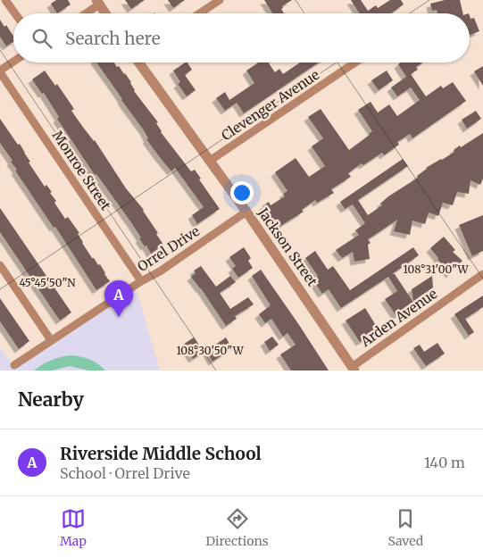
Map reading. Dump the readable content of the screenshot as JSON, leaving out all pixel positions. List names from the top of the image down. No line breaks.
{"streets":{"street":["Clevenger Avenue","Monroe Street","Jackson Street","Orrel Drive","Arden Avenue"]},"crossings":[["Clevenger Avenue","Jackson Street"],["Monroe Street","Orrel Drive"],["Jackson Street","Orrel Drive"],["Jackson Street","Arden Avenue"]],"page":{"search":"Search here","pins":"A","heading":"Nearby","list":[{"mark":"A","name":"Riverside Middle School","note":"School · Orrel Drive","value":"140 m"}],"nav":["Map","Directions","Saved"]},"coordinates":["108°31'00\"W","45°45'50\"N","108°30'50\"W"]}
